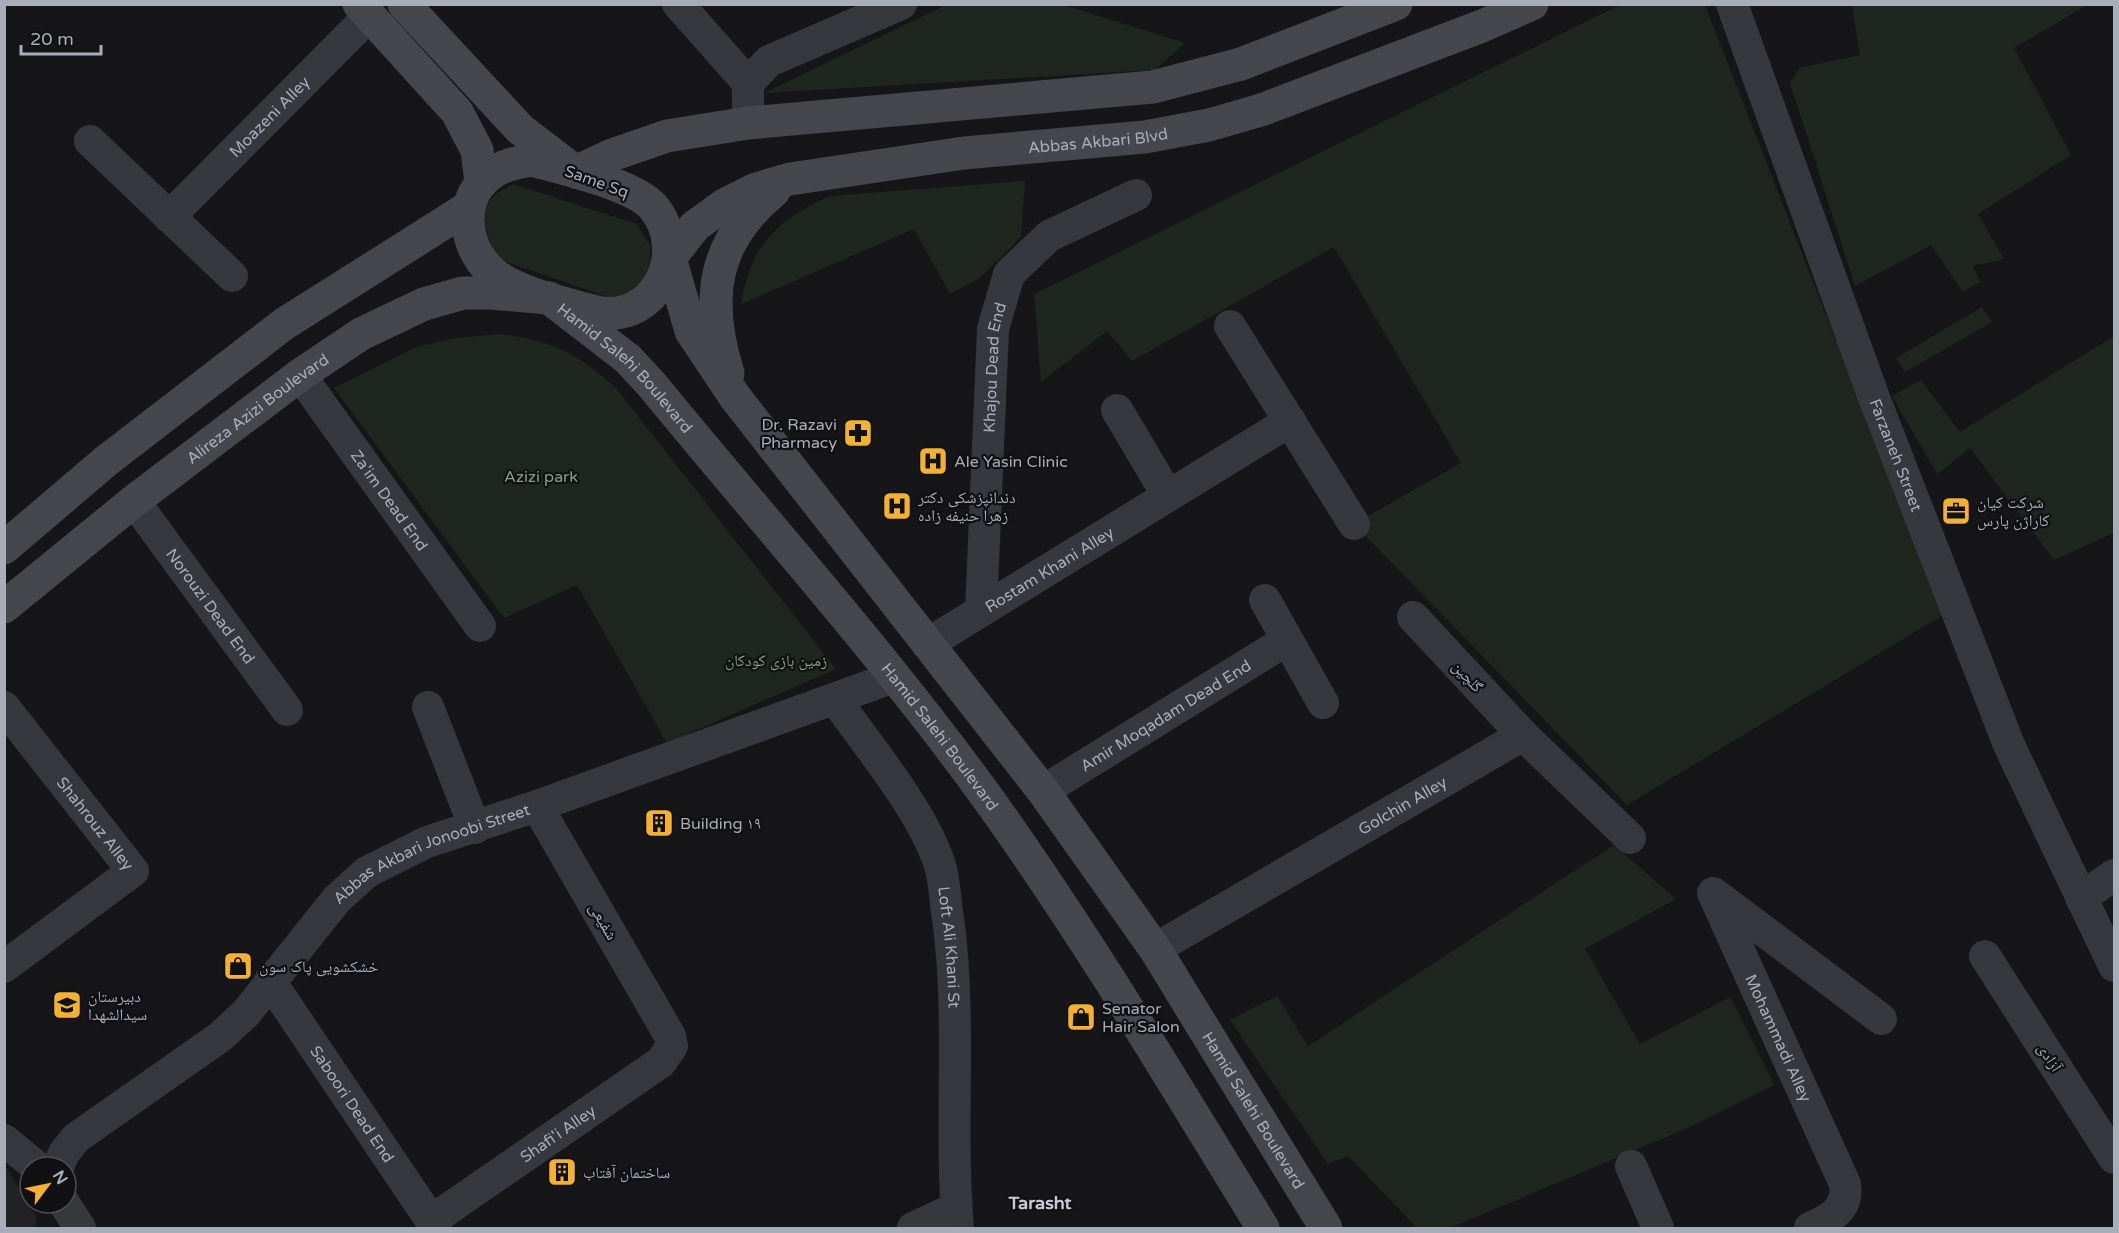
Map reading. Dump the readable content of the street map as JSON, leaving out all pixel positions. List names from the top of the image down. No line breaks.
{"streets":{"main road":["Abbas Akbari Blvd","Same Sq","Hamid Salehi Boulevard","Alireza Azizi Boulevard"],"street":["Moazeni Alley","Khajou Dead End","Farzaneh Street","Za'im Dead End","Rostam Khani Alley","Norouzi Dead End","گلچین","Amir Moqadam Dead End","Golchin Alley","Shahrouz Alley","Abbas Akbari Jonoobi Street","Loft Ali Khani St","Mohammadi Alley","آزادی","Saboori Dead End","Shafi'i Alley"]},"crossings":[["Abbas Akbari Blvd","Same Sq"],["Abbas Akbari Blvd","Hamid Salehi Boulevard"],["Abbas Akbari Blvd","Alireza Azizi Boulevard"],["Same Sq","Hamid Salehi Boulevard"],["Same Sq","Alireza Azizi Boulevard"],["Khajou Dead End","Rostam Khani Alley"],["Hamid Salehi Boulevard","Alireza Azizi Boulevard"],["Hamid Salehi Boulevard","Rostam Khani Alley"],["Hamid Salehi Boulevard","Amir Moqadam Dead End"],["Hamid Salehi Boulevard","Golchin Alley"],["Hamid Salehi Boulevard","Abbas Akbari Jonoobi Street"],["Alireza Azizi Boulevard","Za'im Dead End"],["Alireza Azizi Boulevard","Norouzi Dead End"],["گلچین","Golchin Alley"],["Abbas Akbari Jonoobi Street","Loft Ali Khani St"],["Abbas Akbari Jonoobi Street","Saboori Dead End"],["Abbas Akbari Jonoobi Street","Shafi'i Alley"],["Saboori Dead End","Shafi'i Alley"]],"districts":["Tarasht"],"parks":["Azizi park","زمین بازی کودکان"],"places":{"pharmacy":["Dr. Razavi Pharmacy"],"hospital":["Ale Yasin Clinic","دندانپزشکی دکتر زهرا حنیفه زاده"],"office":["شرکت کیان‌ کاراژن پارس"],"building":["Building ۱۹","ساختمان آفتاب"],"shop":["خشکشویی پاک سون","Senator Hair Salon"],"school or university":["دبيرستان سیدالشهدا"]},"scale_bar":"20 m","north":"top right"}
